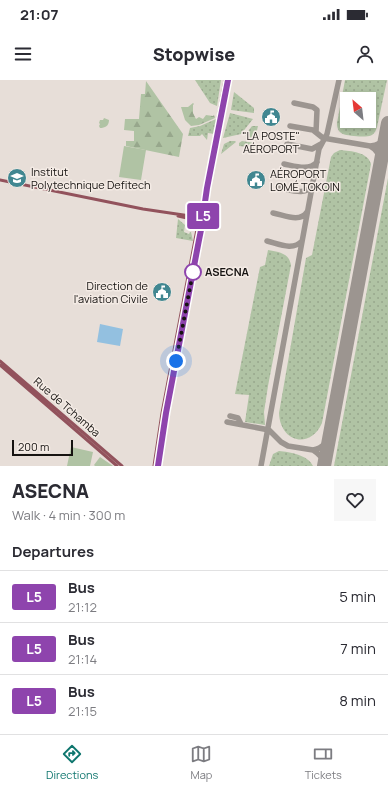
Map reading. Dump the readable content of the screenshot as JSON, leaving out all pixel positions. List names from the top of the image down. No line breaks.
{"streets":{"main road":["Rue de Tchamba"]},"places":{"public building":["\"LA POSTE\" AÉROPORT","AÉROPORT LOMÉ TOKOIN","Direction de l'aviation Civile"],"school or university":["Institut Polytechnique Defitech"],"other":["ASECNA"]},"lines":["bus line L5"],"scale_bar":"200 m","north":"top left","page":{"status":"21:07","header":"Stopwise","on_map":"L5","scale":"200 m","heading":[["ASECNA","Walk · 4 min · 300 m"],"Departures"],"list":[{"mark":"L5","name":"Bus","note":"21:12","value":"5 min"},{"mark":"L5","name":"Bus","note":"21:14","value":"7 min"},{"mark":"L5","name":"Bus","note":"21:15","value":"8 min"}],"tabs":["Directions","Map","Tickets"]}}
